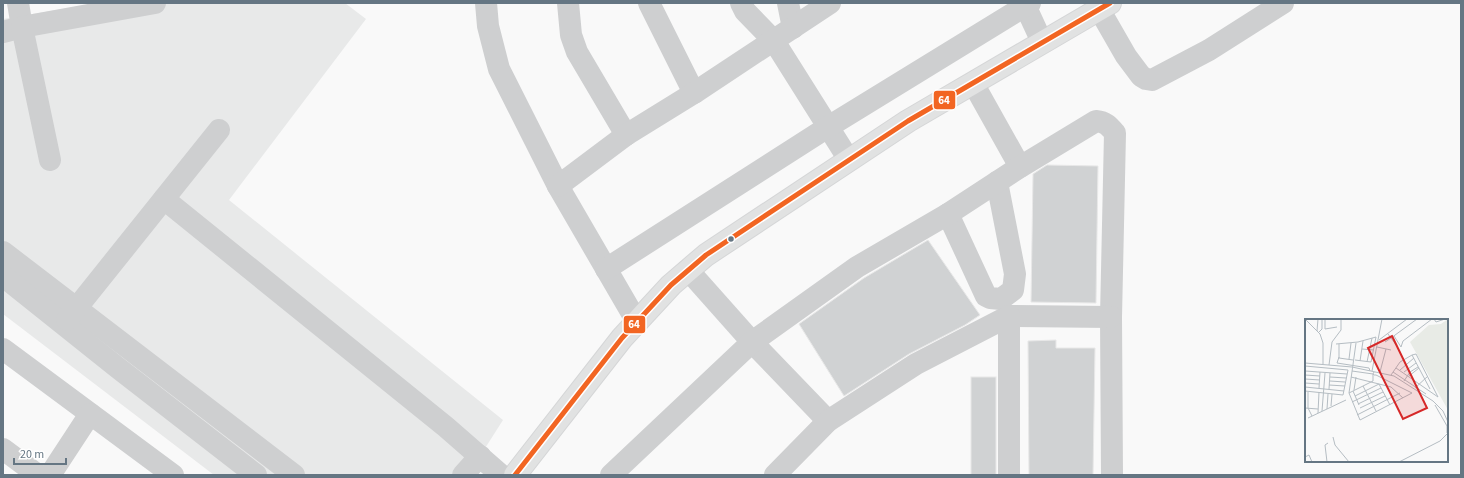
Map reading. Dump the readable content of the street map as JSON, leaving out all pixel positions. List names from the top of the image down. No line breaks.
{"lines":["transit line 64"],"scale_bar":"20 m"}
